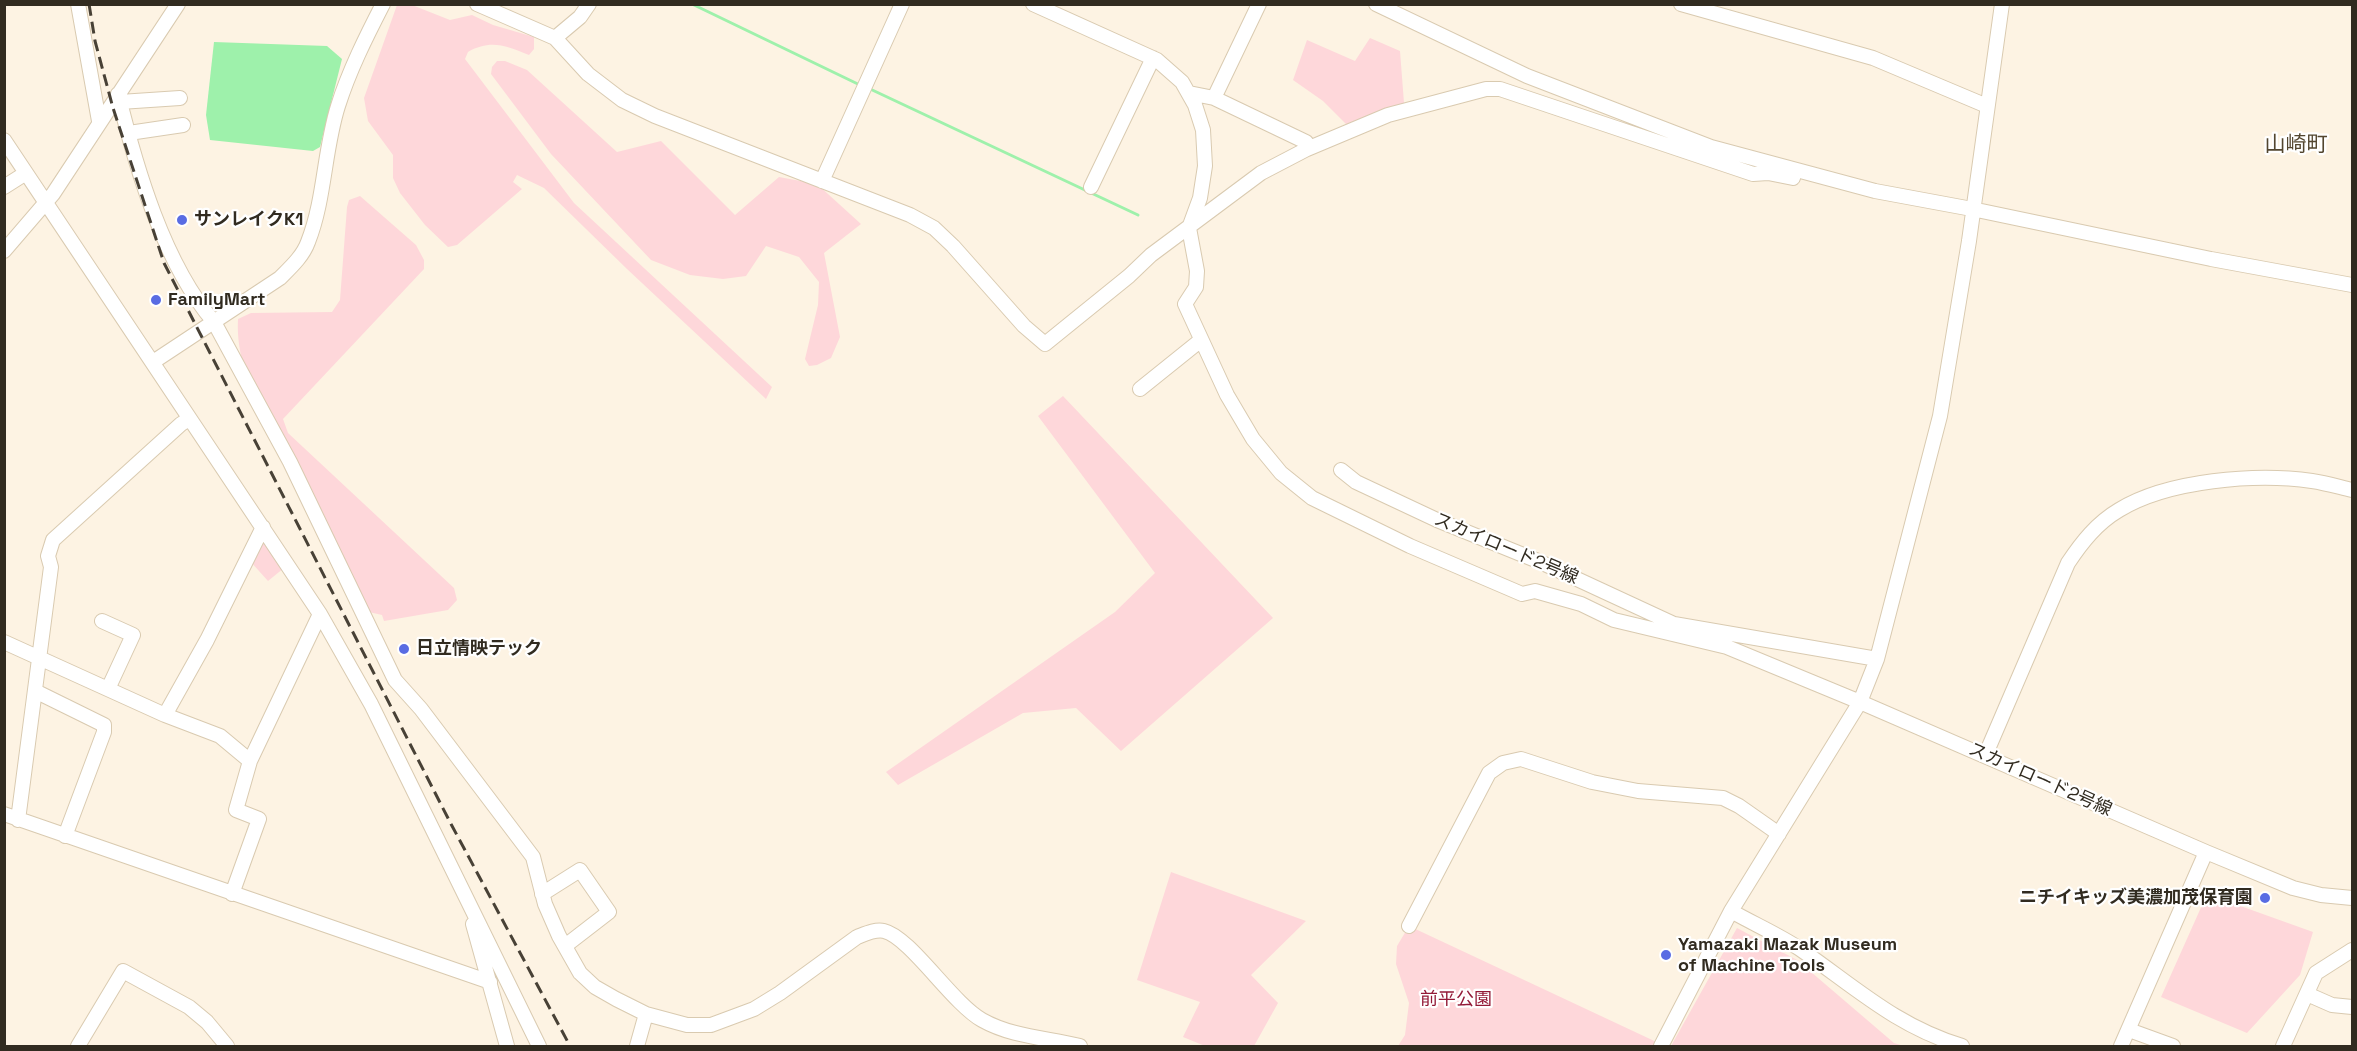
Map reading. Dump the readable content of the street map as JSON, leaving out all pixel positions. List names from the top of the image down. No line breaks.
{"streets":{"street":["スカイロード2号線"]},"districts":["山崎町"],"parks":["前平公園"],"places":["サンレイクK1","FamilyMart","日立情映テック","ニチイキッズ美濃加茂保育園","Yamazaki Mazak Museum of Machine Tools"]}
